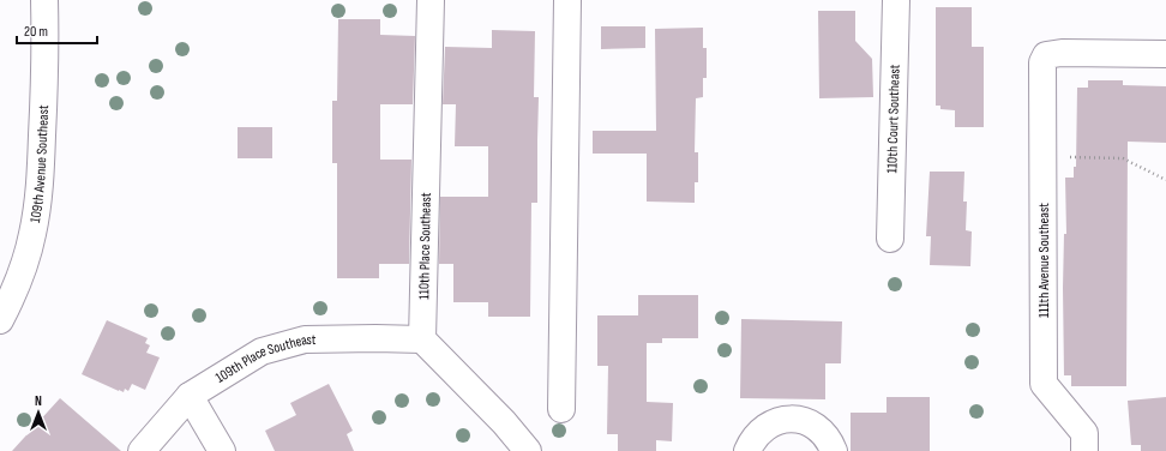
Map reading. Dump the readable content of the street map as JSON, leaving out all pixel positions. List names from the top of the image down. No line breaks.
{"streets":{"street":["110th Court Southeast","109th Avenue Southeast","110th Place Southeast","111th Avenue Southeast","109th Place Southeast"]},"crossings":[["110th Place Southeast","109th Place Southeast"]],"scale_bar":"20 m","north":"top"}
